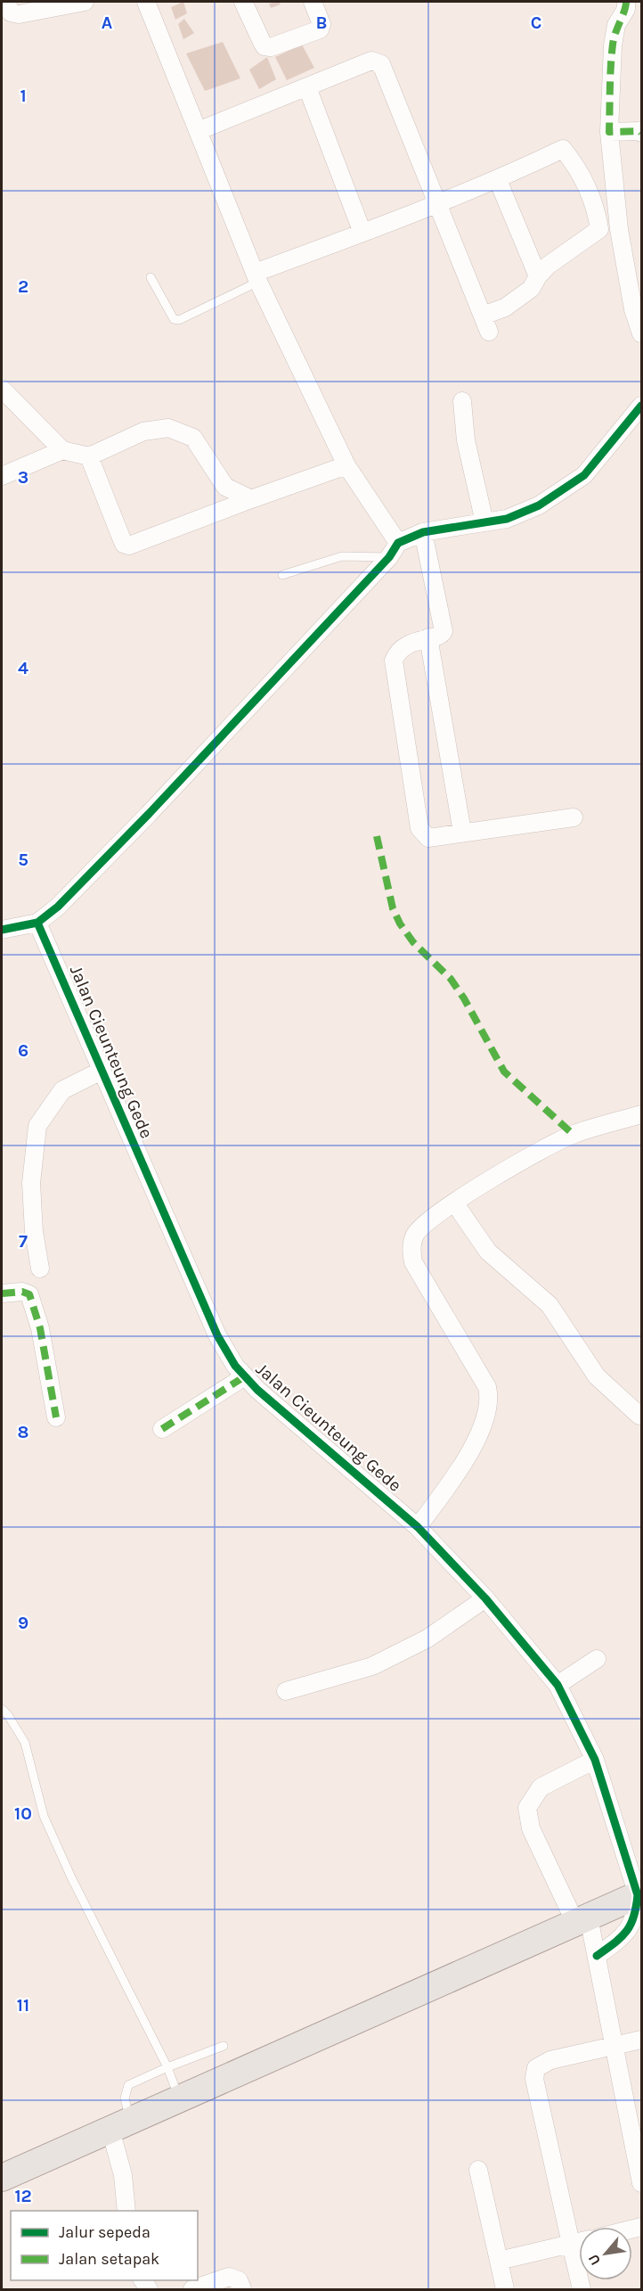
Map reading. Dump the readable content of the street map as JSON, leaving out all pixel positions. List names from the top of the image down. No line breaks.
{"streets":{"street":["Jalan Cieunteung Gede"]},"legend":["Jalur sepeda","Jalan setapak"],"north":"bottom left","grid":{"columns":["A","B","C"],"rows":["1","2","3","4","5","6","7","8","9","10","11","12"]}}
